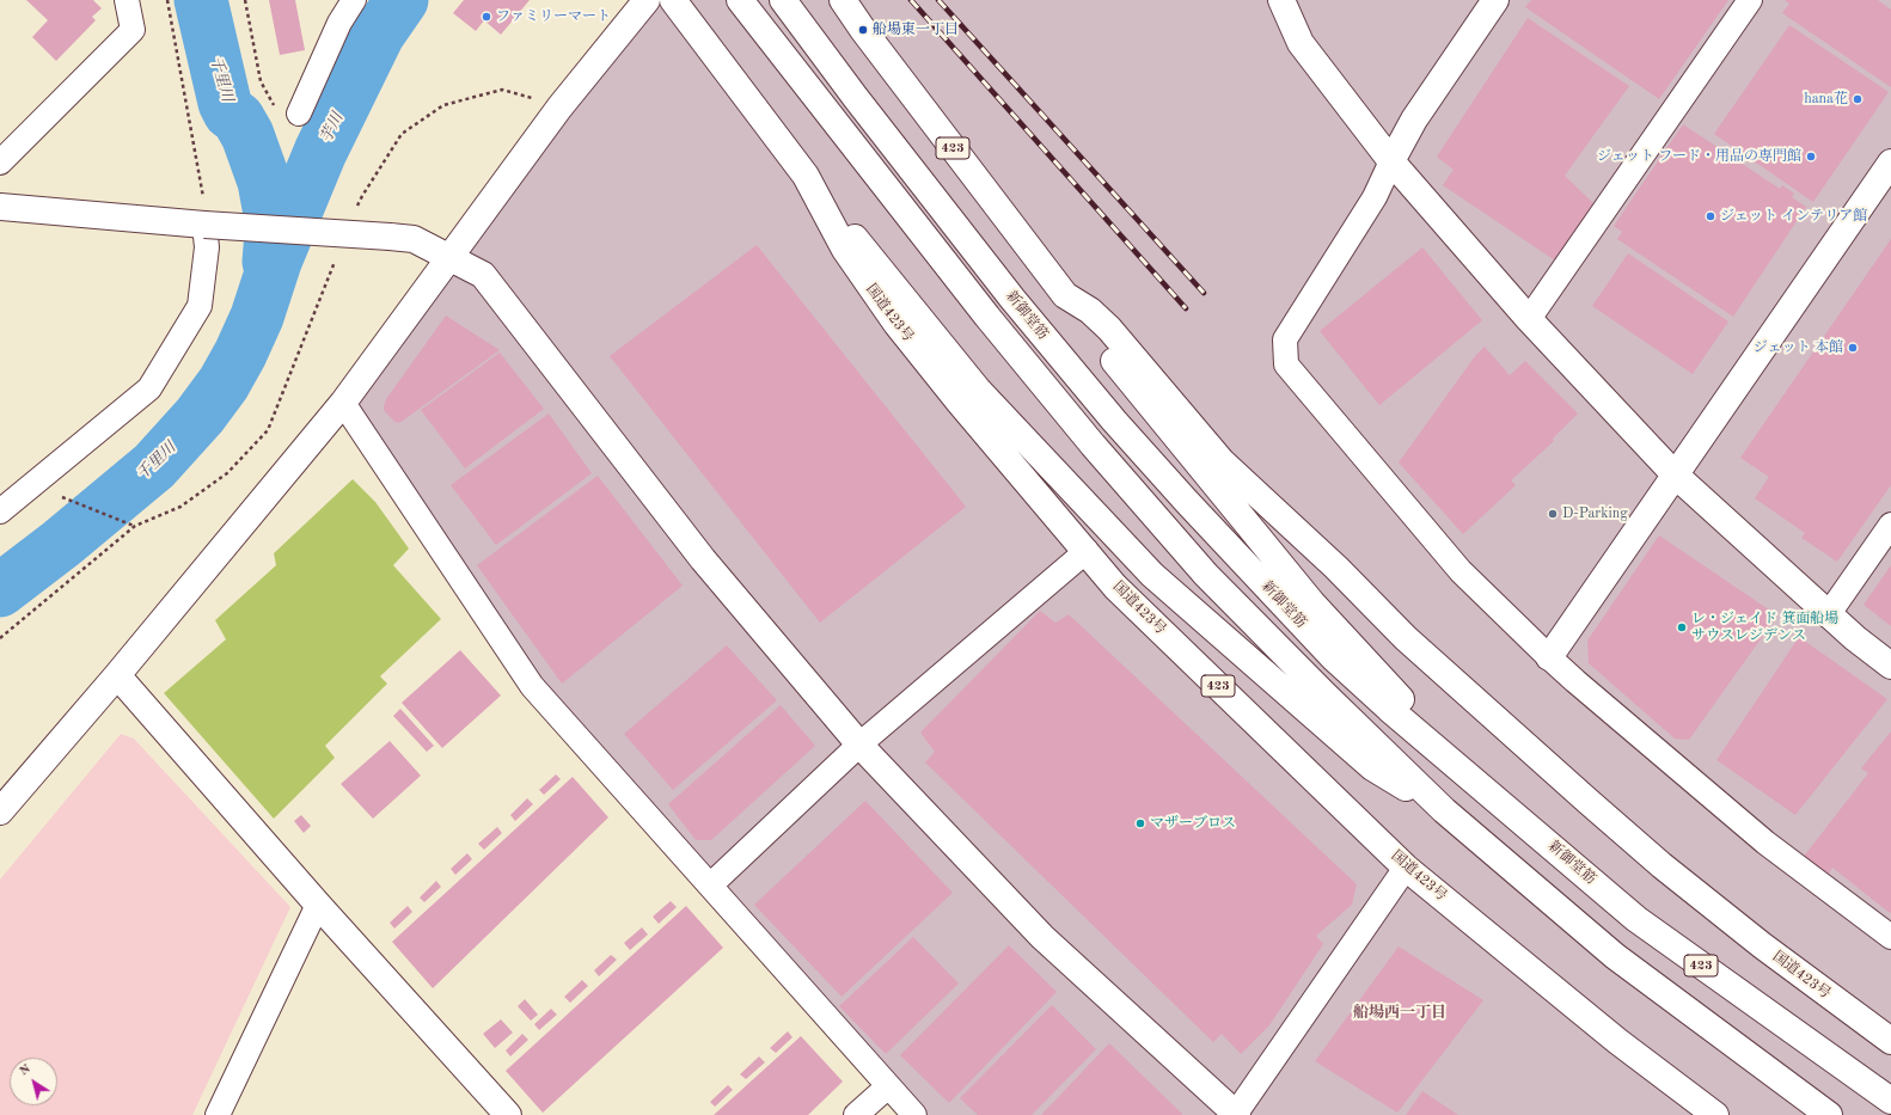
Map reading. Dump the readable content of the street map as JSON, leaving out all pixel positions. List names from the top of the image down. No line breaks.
{"streets":{"main road":["423","国道423号","新御堂筋"]},"districts":["船場西一丁目"],"water":["千里川","芋川"],"places":["ファミリーマート","船場東一丁目","hana花","ジェット フード・用品の専門館","ジェット インテリア館","ジェット 本館","D-Parking","レ・ジェイド 箕面船場 サウスレジデンス","マザーブロス"],"north":"top left"}
